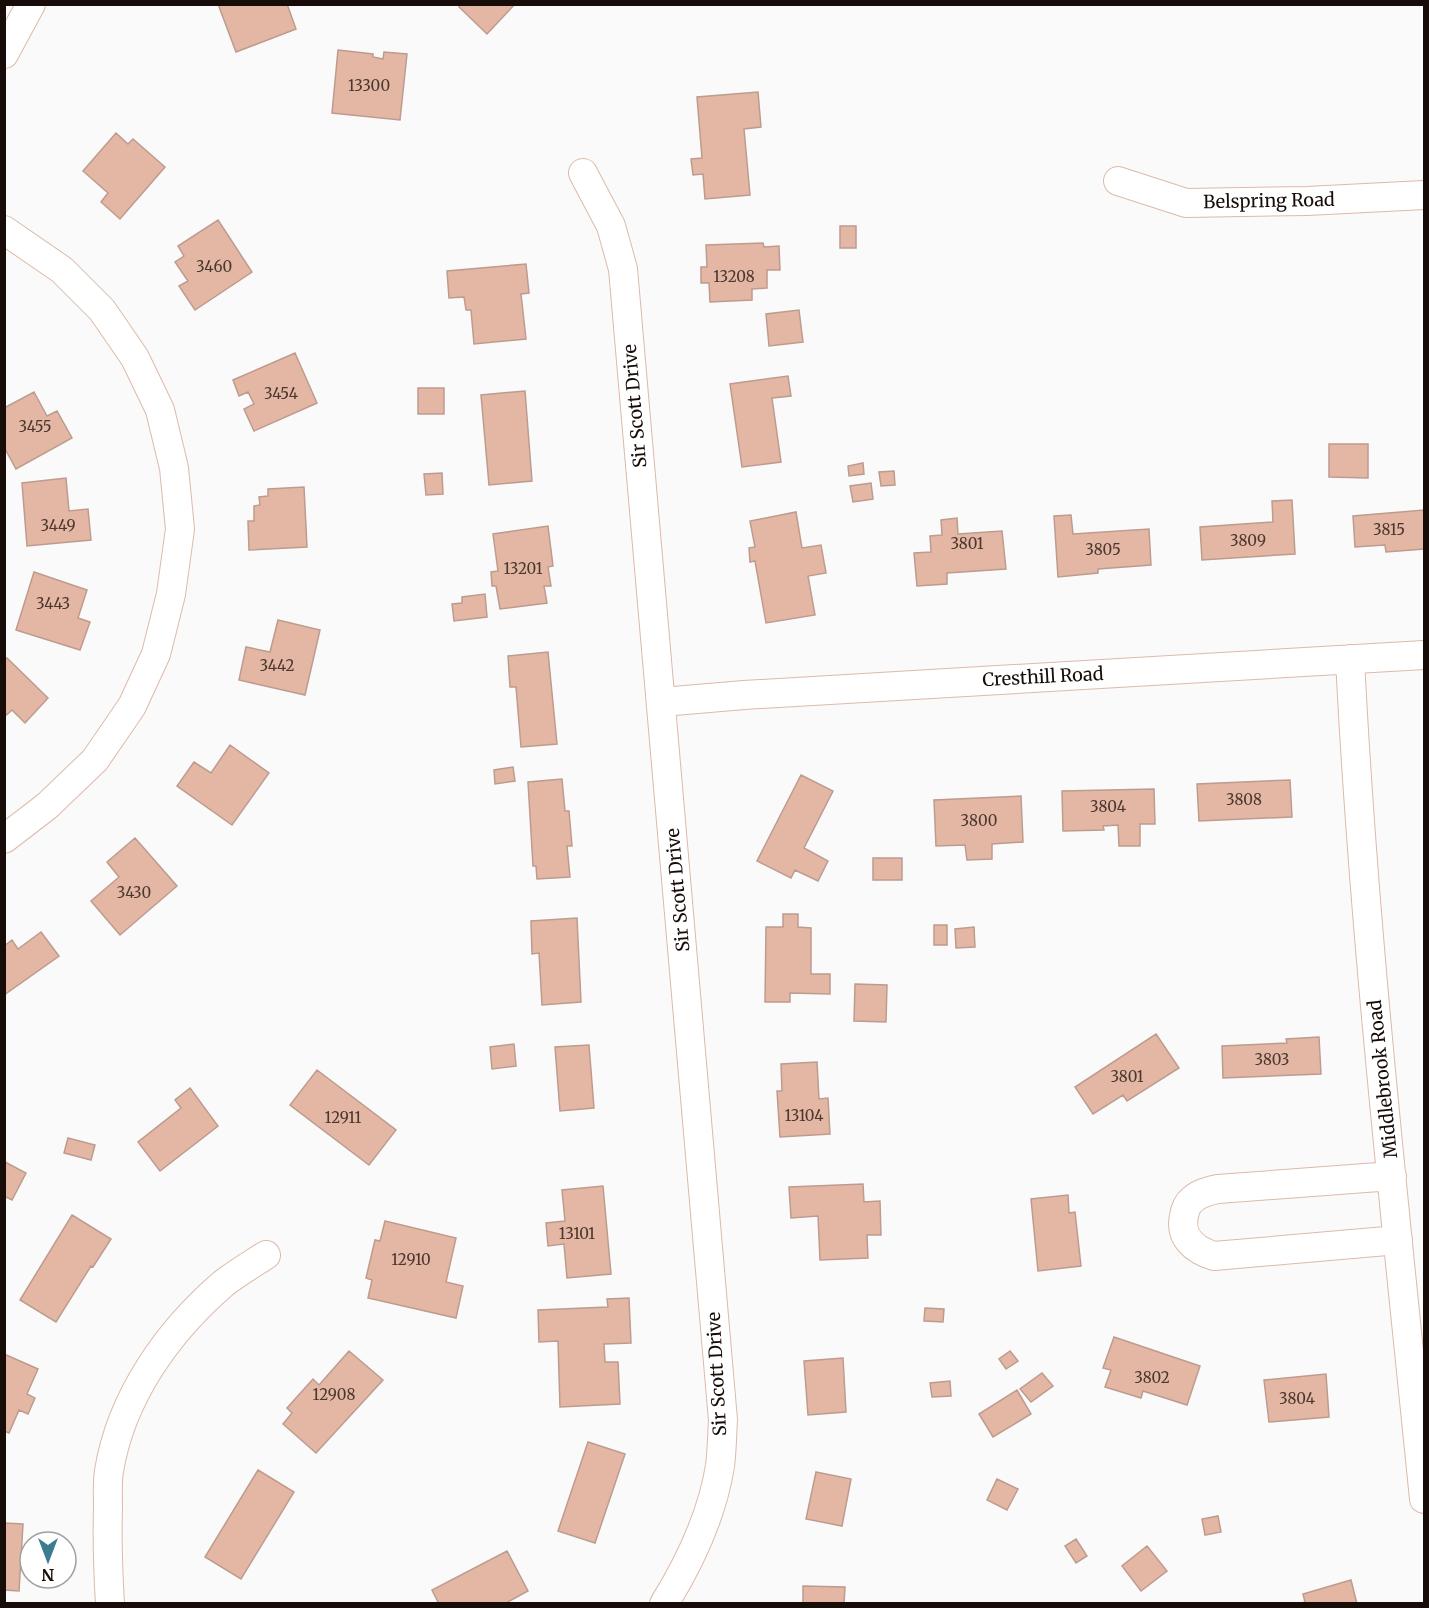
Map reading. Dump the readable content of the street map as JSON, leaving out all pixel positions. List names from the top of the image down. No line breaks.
{"streets":{"street":["Belspring Road","Sir Scott Drive","Cresthill Road","Middlebrook Road"]},"crossings":[["Sir Scott Drive","Cresthill Road"],["Cresthill Road","Middlebrook Road"]],"house_numbers":["13300","3460","13208","3454","3455","3449","3815","3809","3801","3805","13201","3443","3442","3808","3804","3800","3430","3803","3801","13104","12911","13101","12910","3802","12908","3804"],"north":"bottom"}
